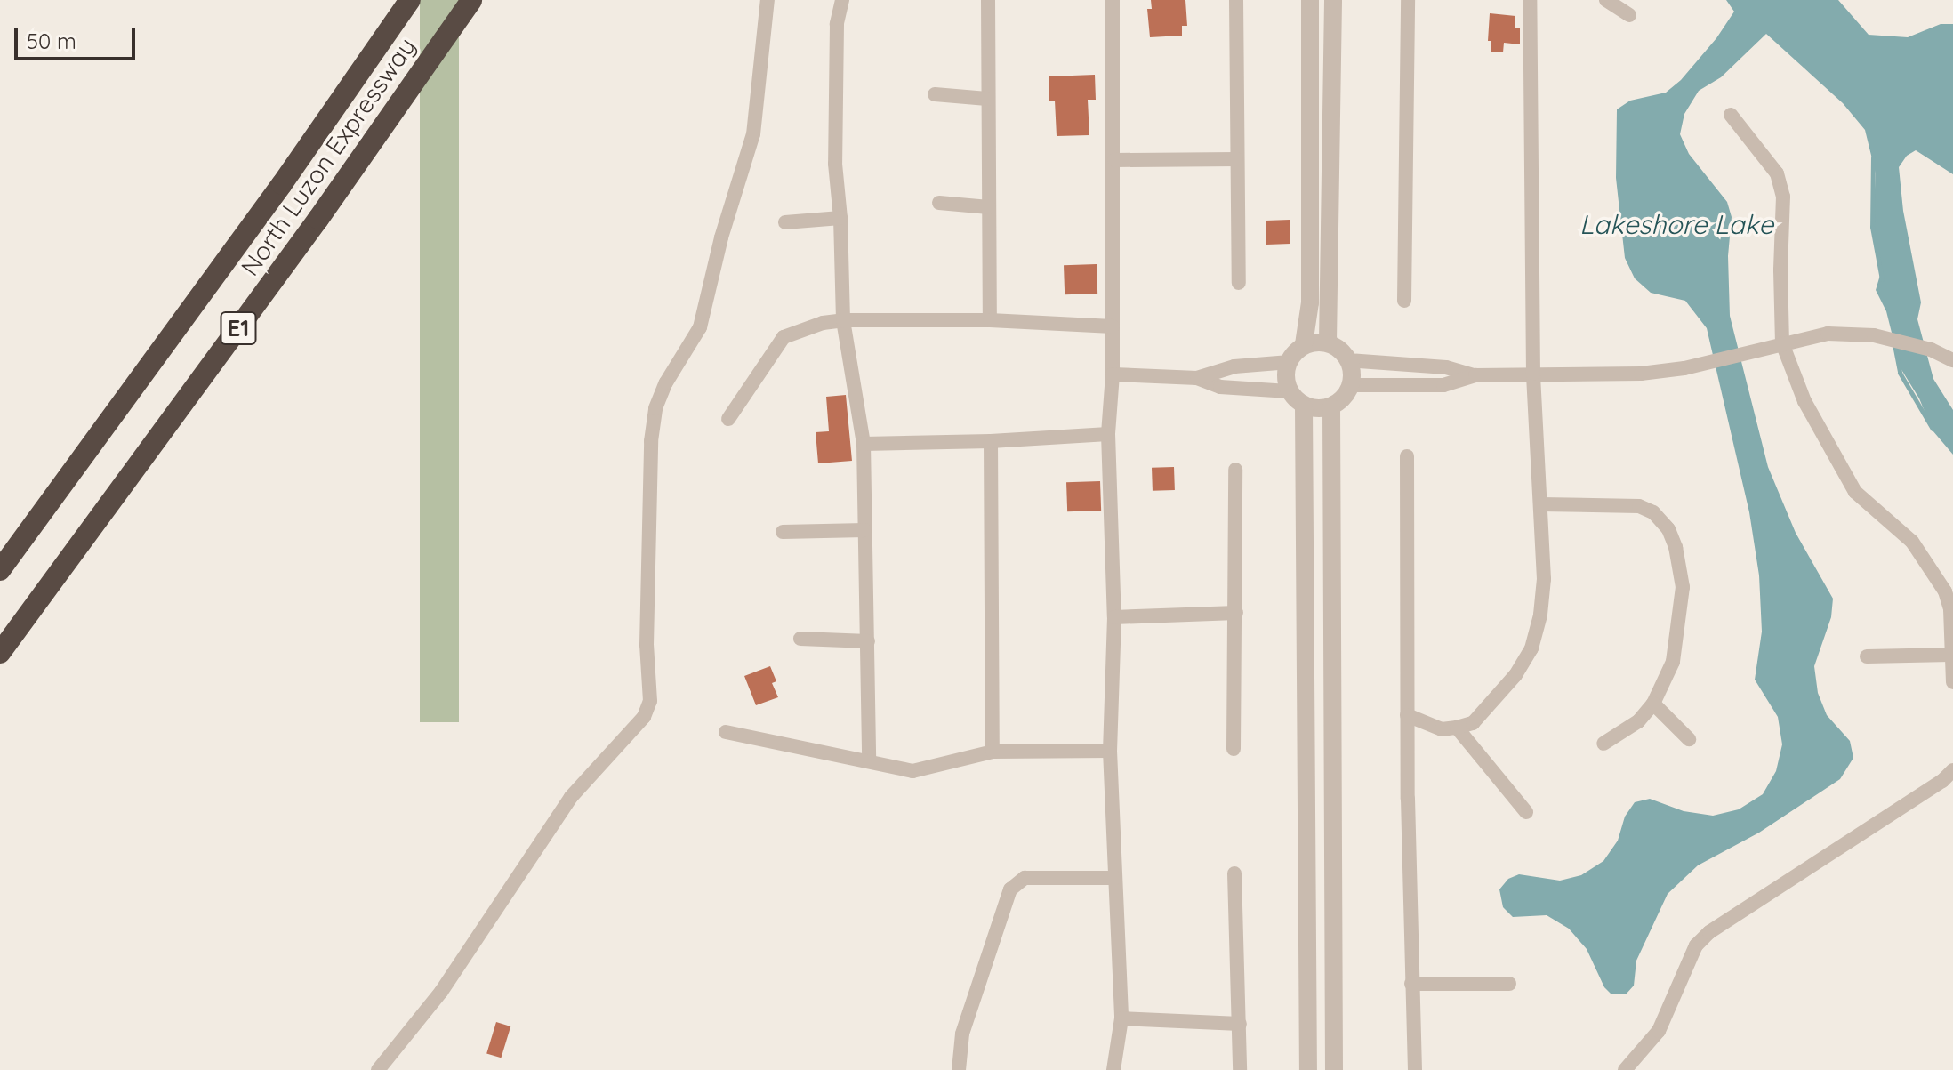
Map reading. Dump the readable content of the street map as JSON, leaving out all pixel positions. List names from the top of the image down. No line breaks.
{"streets":{"highway":["North Luzon Expressway","E1"]},"water":["Lakeshore Lake"],"scale_bar":"50 m"}
